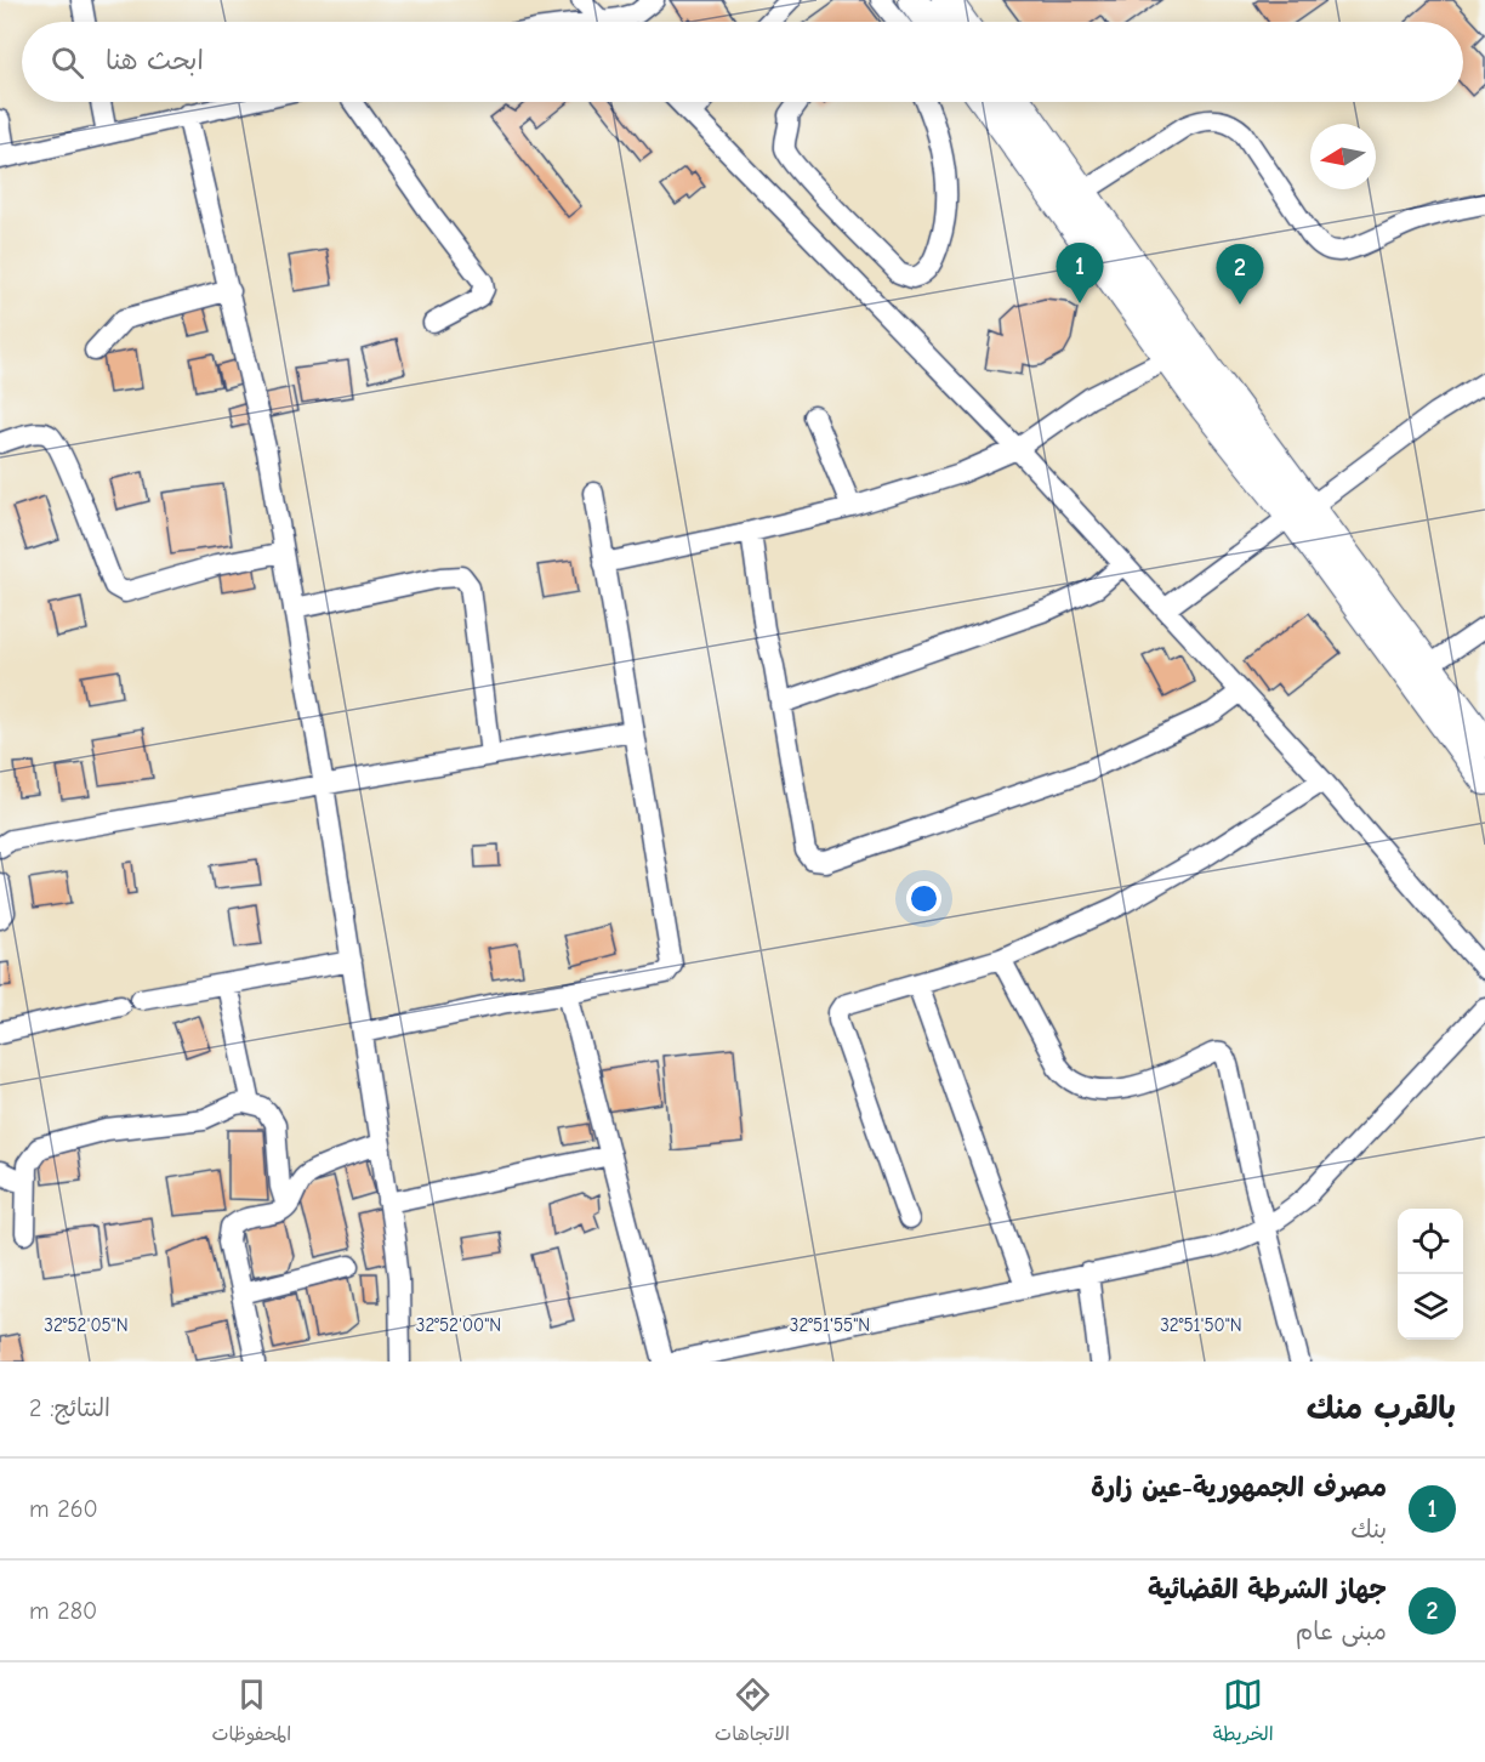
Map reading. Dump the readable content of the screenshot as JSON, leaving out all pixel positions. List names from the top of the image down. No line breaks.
{"north":"left","page":{"search":"ابحث هنا","pins":["1","2"],"heading":["بالقرب منك","النتائج: 2"],"list":[{"mark":"1","name":"مصرف الجمهورية-عين زارة","note":"بنك","value":"260 m"},{"mark":"2","name":"جهاز الشرطة القضائية","note":"مبنى عام","value":"280 m"}],"nav":["الخريطة","الاتجاهات","المحفوظات"]},"coordinates":["32°52'05\"N","32°52'00\"N","32°51'55\"N","32°51'50\"N"]}
